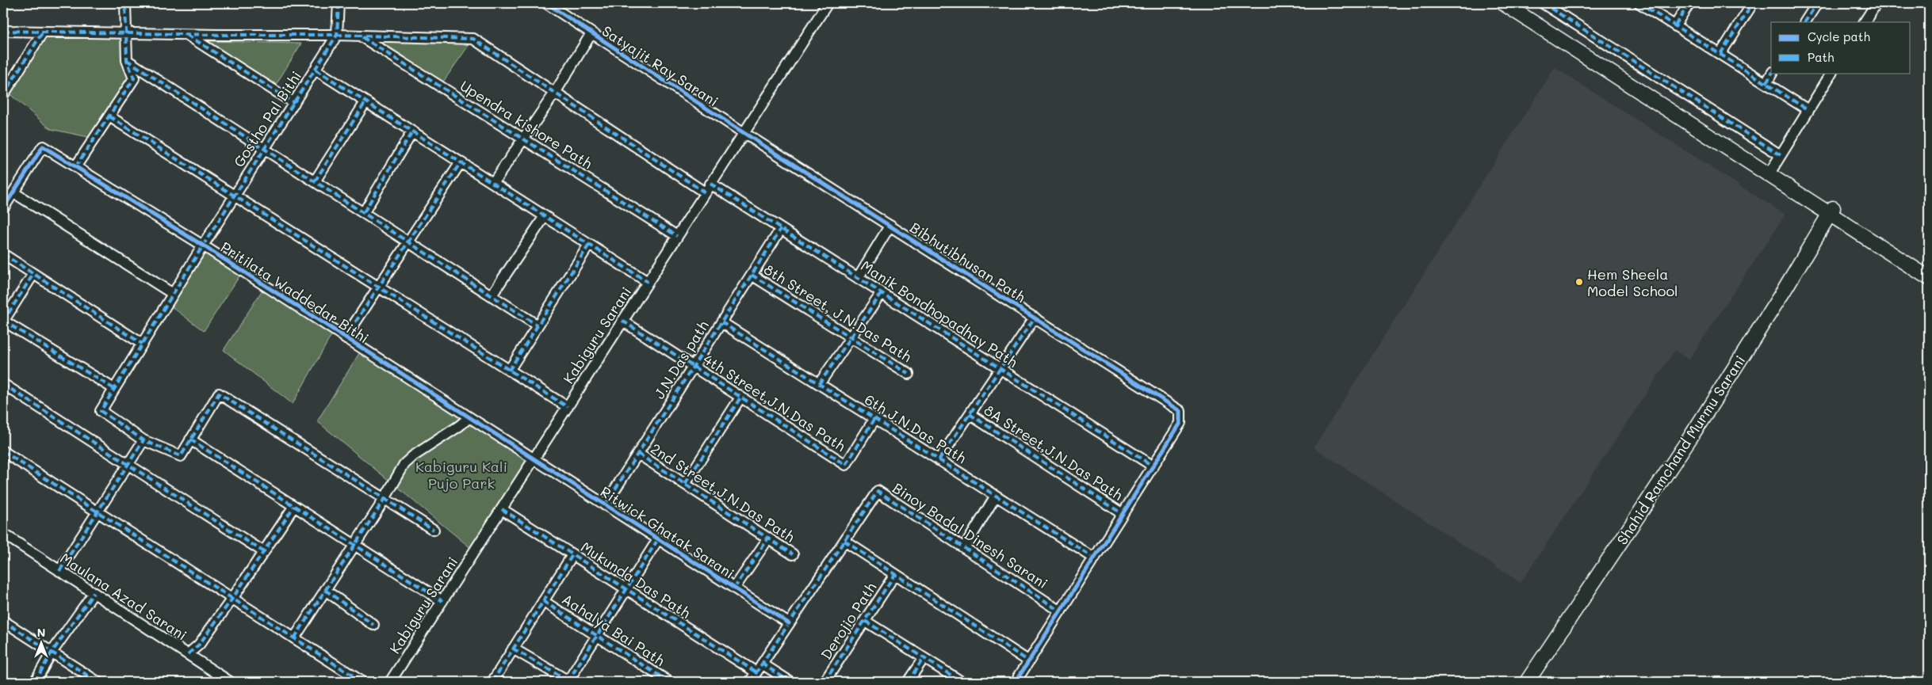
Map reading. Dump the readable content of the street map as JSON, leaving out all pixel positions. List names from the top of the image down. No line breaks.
{"streets":{"street":["Satyajit Ray Sarani","Gostho Pal Bithi","Upendra kishore Path","Bibhutibhusan Path","Pritilata Waddedar Bithi","8th Street, J.N.Das Path","Manik Bondhopadhay Path","Kabiguru Sarani","J.N.Das path","4th Street,J.N.Das Path","6th J.N.Das Path","Shahid Ramchand Murmu Sarani","8A Street,J.N.Das Path","2nd Street,J.N.Das Path","Ritwick Ghatak Sarani","Binoy Badal Dinesh Sarani","Mukunda Das Path","Maulana Azad Sarani","Derojio Path","Aahalya Bai Path"]},"crossings":[["Satyajit Ray Sarani","Bibhutibhusan Path"],["Satyajit Ray Sarani","Kabiguru Sarani"],["Gostho Pal Bithi","Pritilata Waddedar Bithi"],["Upendra kishore Path","Kabiguru Sarani"],["Bibhutibhusan Path","Manik Bondhopadhay Path"],["Bibhutibhusan Path","Kabiguru Sarani"],["Pritilata Waddedar Bithi","Kabiguru Sarani"],["Pritilata Waddedar Bithi","Ritwick Ghatak Sarani"],["8th Street, J.N.Das Path","J.N.Das path"],["Manik Bondhopadhay Path","Kabiguru Sarani"],["Manik Bondhopadhay Path","J.N.Das path"],["Kabiguru Sarani","4th Street,J.N.Das Path"],["Kabiguru Sarani","Ritwick Ghatak Sarani"],["Kabiguru Sarani","Mukunda Das Path"],["J.N.Das path","4th Street,J.N.Das Path"],["J.N.Das path","6th J.N.Das Path"],["J.N.Das path","2nd Street,J.N.Das Path"],["J.N.Das path","Ritwick Ghatak Sarani"],["4th Street,J.N.Das Path","6th J.N.Das Path"],["Ritwick Ghatak Sarani","Binoy Badal Dinesh Sarani"],["Binoy Badal Dinesh Sarani","Mukunda Das Path"],["Mukunda Das Path","Aahalya Bai Path"]],"parks":["Kabiguru Kali Pujo Park"],"places":["Hem Sheela Model School"],"legend":["Cycle path","Path"],"north":"top"}
